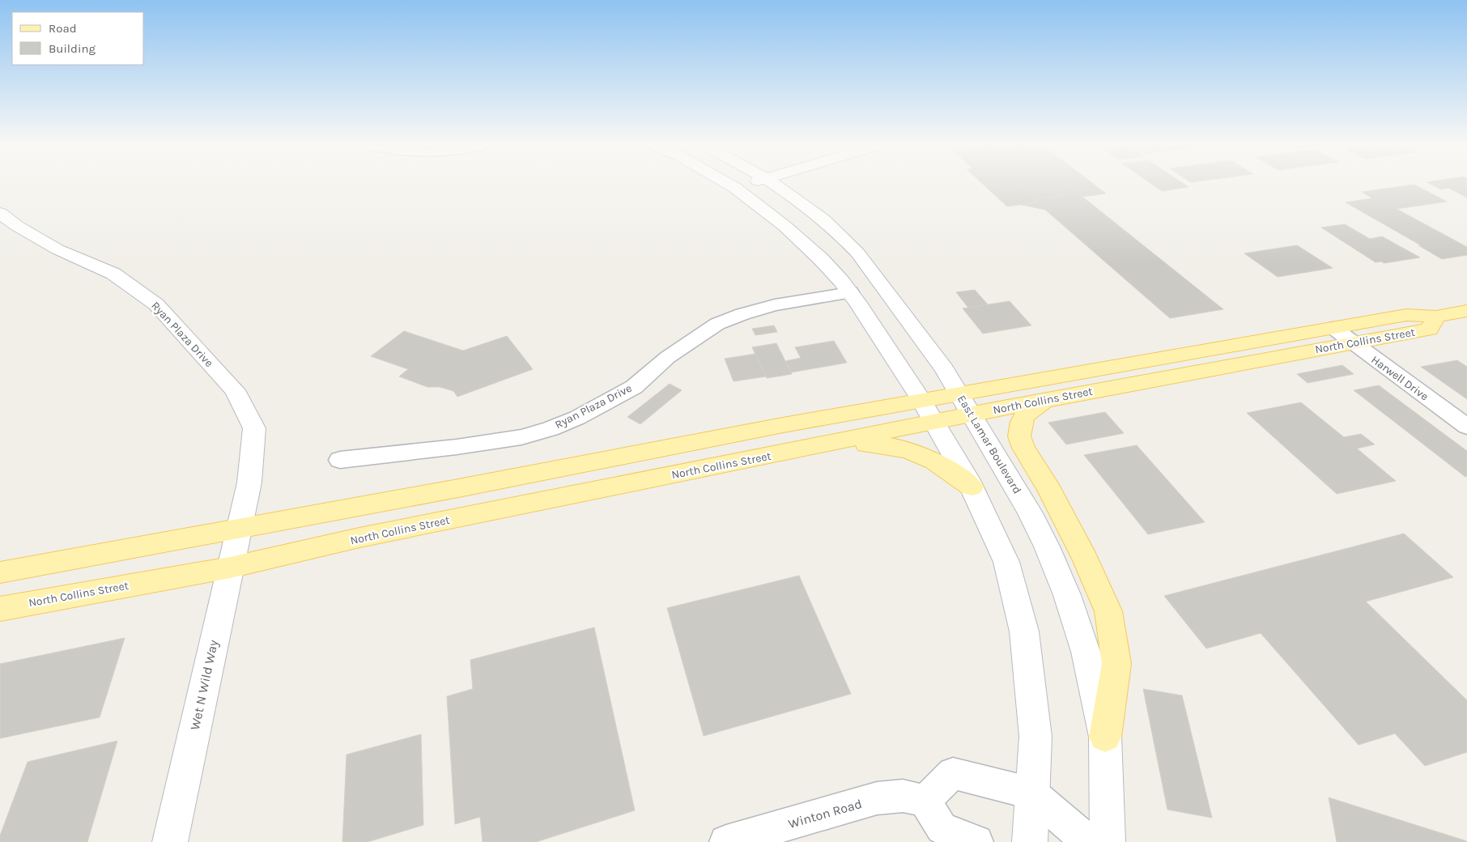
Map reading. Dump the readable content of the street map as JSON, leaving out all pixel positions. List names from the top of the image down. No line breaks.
{"streets":{"main road":["Ryan Plaza Drive","North Collins Street","East Lamar Boulevard","Wet N Wild Way"],"street":["Harwell Drive","Winton Road"]},"crossings":[["Ryan Plaza Drive","North Collins Street"],["Ryan Plaza Drive","Wet N Wild Way"],["North Collins Street","Harwell Drive"],["North Collins Street","East Lamar Boulevard"],["North Collins Street","Wet N Wild Way"]],"legend":["Road","Building"]}
